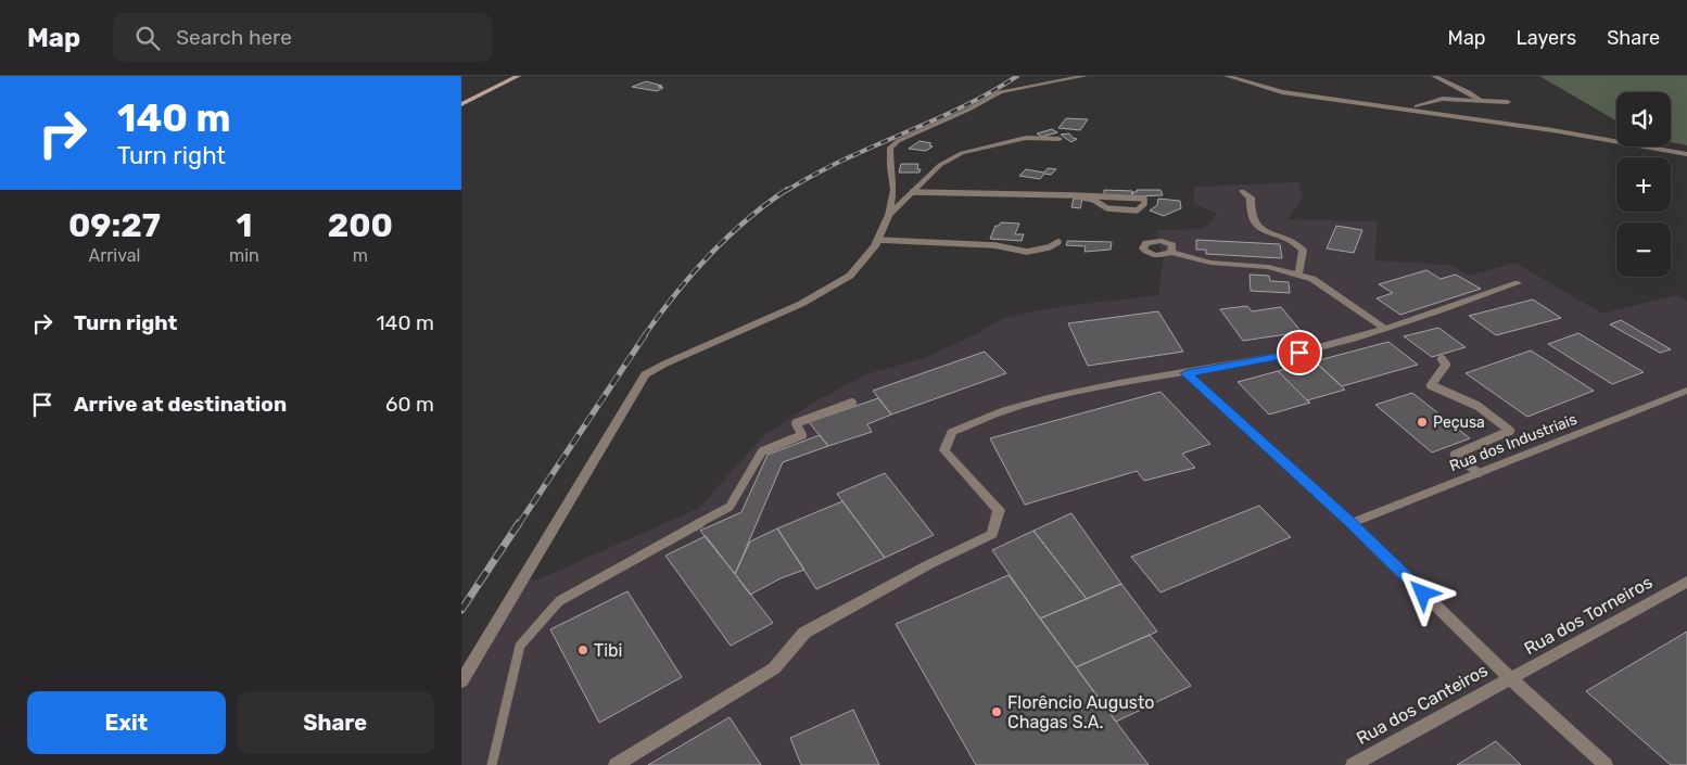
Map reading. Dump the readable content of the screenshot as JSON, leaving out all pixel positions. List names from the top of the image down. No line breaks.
{"streets":{"street":["Rua dos Industriais","Rua dos Torneiros","Rua dos Canteiros"]},"crossings":[["Rua dos Torneiros","Rua dos Canteiros"]],"places":["Peçusa","Tibi","Florêncio Augusto Chagas S.A."],"page":{"header":"Map","search":"Search here","nav":["Map","Layers","Share"],"turn":["140 m","Turn right"],"map_buttons":["+","−"],"eta":["09:27","Arrival","1","min","200","m"],"list":[{"name":"Turn right","value":"140 m"},{"name":"Arrive at destination","value":"60 m"}],"buttons":["Exit","Share"]}}
